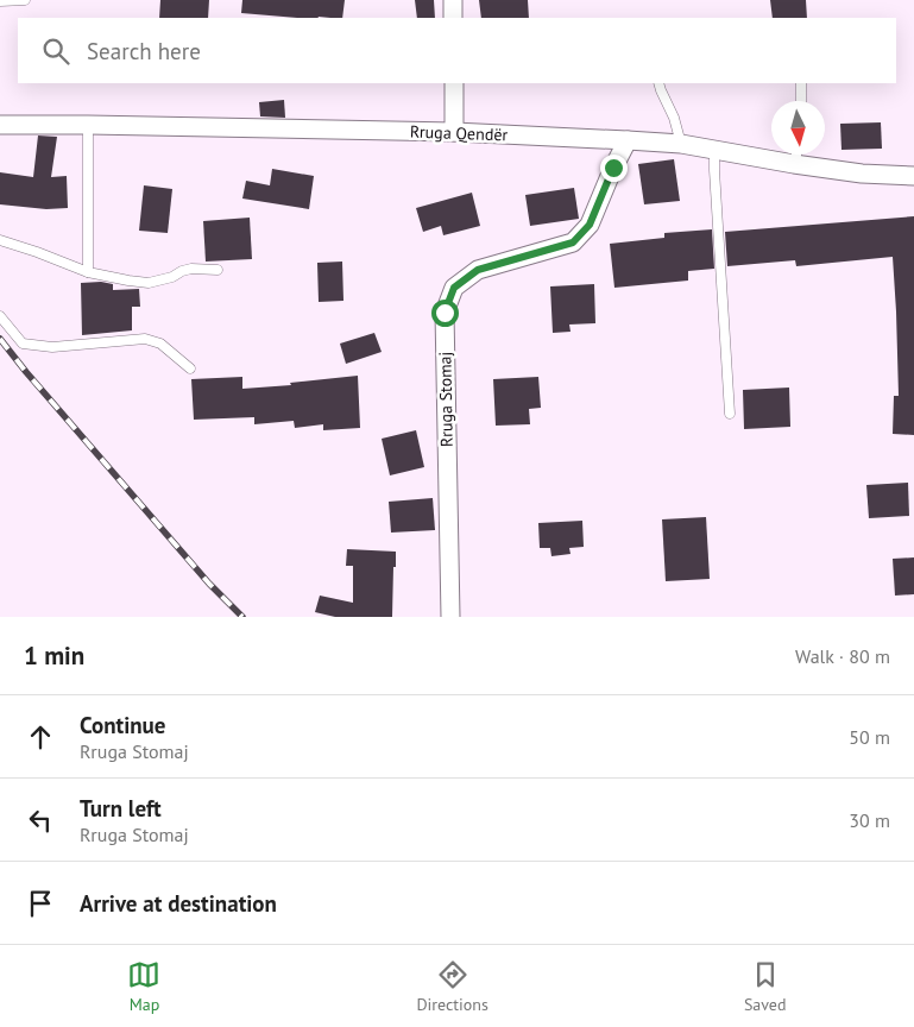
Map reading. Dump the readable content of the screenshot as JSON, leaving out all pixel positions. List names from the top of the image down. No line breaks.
{"streets":{"street":["Rruga Qendër","Rruga Stomaj"]},"crossings":[["Rruga Qendër","Rruga Stomaj"]],"north":"bottom","page":{"search":"Search here","heading":["1 min","Walk · 80 m"],"list":[["Continue","Rruga Stomaj","50 m"],["Turn left","Rruga Stomaj","30 m"],"Arrive at destination"],"nav":["Map","Directions","Saved"]}}
